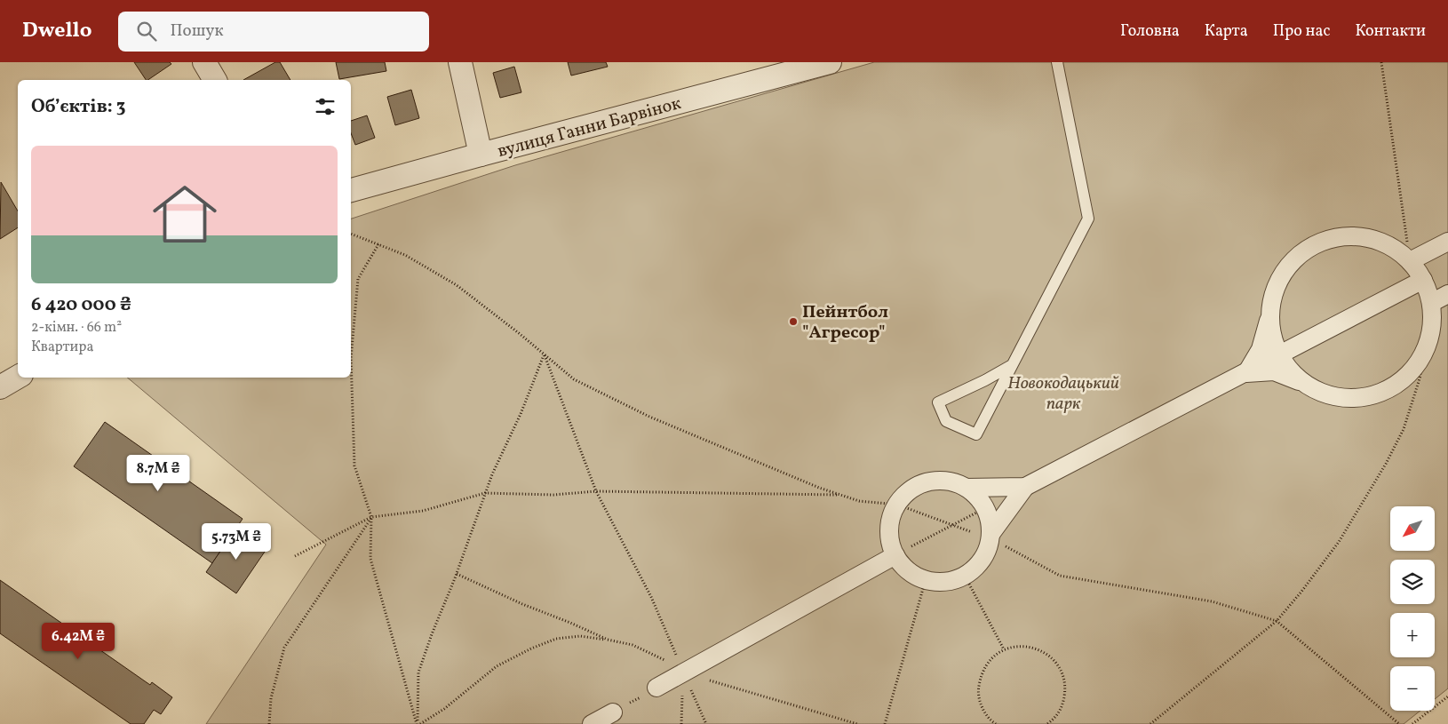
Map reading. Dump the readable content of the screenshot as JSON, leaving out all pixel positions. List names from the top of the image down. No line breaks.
{"streets":{"street":["вулиця Ганни Барвінок"]},"parks":["Новокодацький парк"],"places":["Пейнтбол \"Агресор\""],"north":"bottom left","page":{"header":"Dwello","search":"Пошук","nav":["Головна","Карта","Про нас","Контакти"],"heading":"Об’єктів: 3","list":[{"name":"6 420 000 ₴","note":"2-кімн. · 66 m² · Квартира"}],"price":["8.7M ₴","5.73M ₴","6.42M ₴"],"map_buttons":["+","−"]}}
